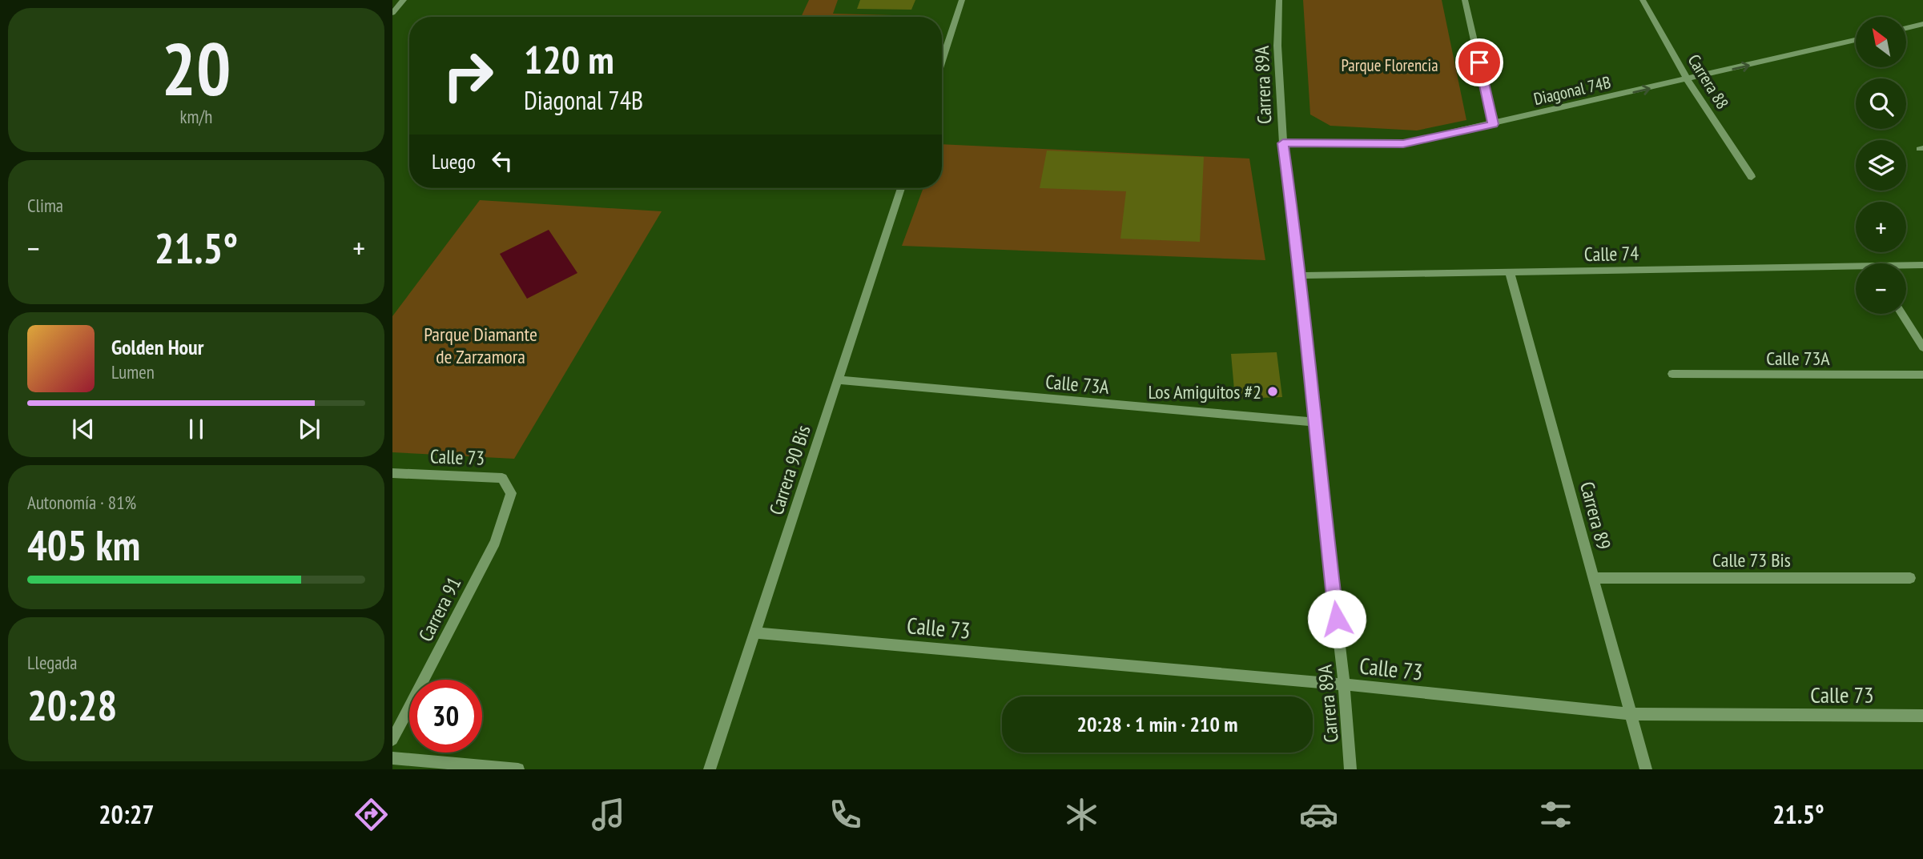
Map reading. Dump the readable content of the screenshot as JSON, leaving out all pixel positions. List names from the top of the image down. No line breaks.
{"streets":{"street":["Carrera 88","Carrera 89A","Diagonal 74B","Calle 74","Calle 73A","Calle 73","Carrera 90 Bis","Carrera 89","Calle 73 Bis","Carrera 91"]},"crossings":[["Carrera 88","Diagonal 74B"],["Carrera 89A","Diagonal 74B"],["Carrera 89A","Calle 74"],["Carrera 89A","Calle 73A"],["Carrera 89A","Calle 73"],["Calle 74","Carrera 89"],["Calle 73A","Carrera 90 Bis"],["Calle 73","Carrera 90 Bis"],["Calle 73","Carrera 89"],["Calle 73","Carrera 91"],["Carrera 89","Calle 73 Bis"]],"one_way":["Diagonal 74B"],"parks":["Parque Florencia","Parque Diamante de Zarzamora"],"places":["Los Amiguitos #2"],"north":"top left","page":{"tile":[["20","km/h"],"Clima",["Autonomía · 81%","405 km"],["Llegada","20:28"]],"map_buttons":["+","−"],"turn":["120 m","Diagonal 74B"],"then":"Luego","heat":["−","21.5°","+"],"song":["Golden Hour","Lumen"],"limit":"30","trip":"20:28 · 1 min · 210 m","tabs":["20:27","21.5°"]}}
